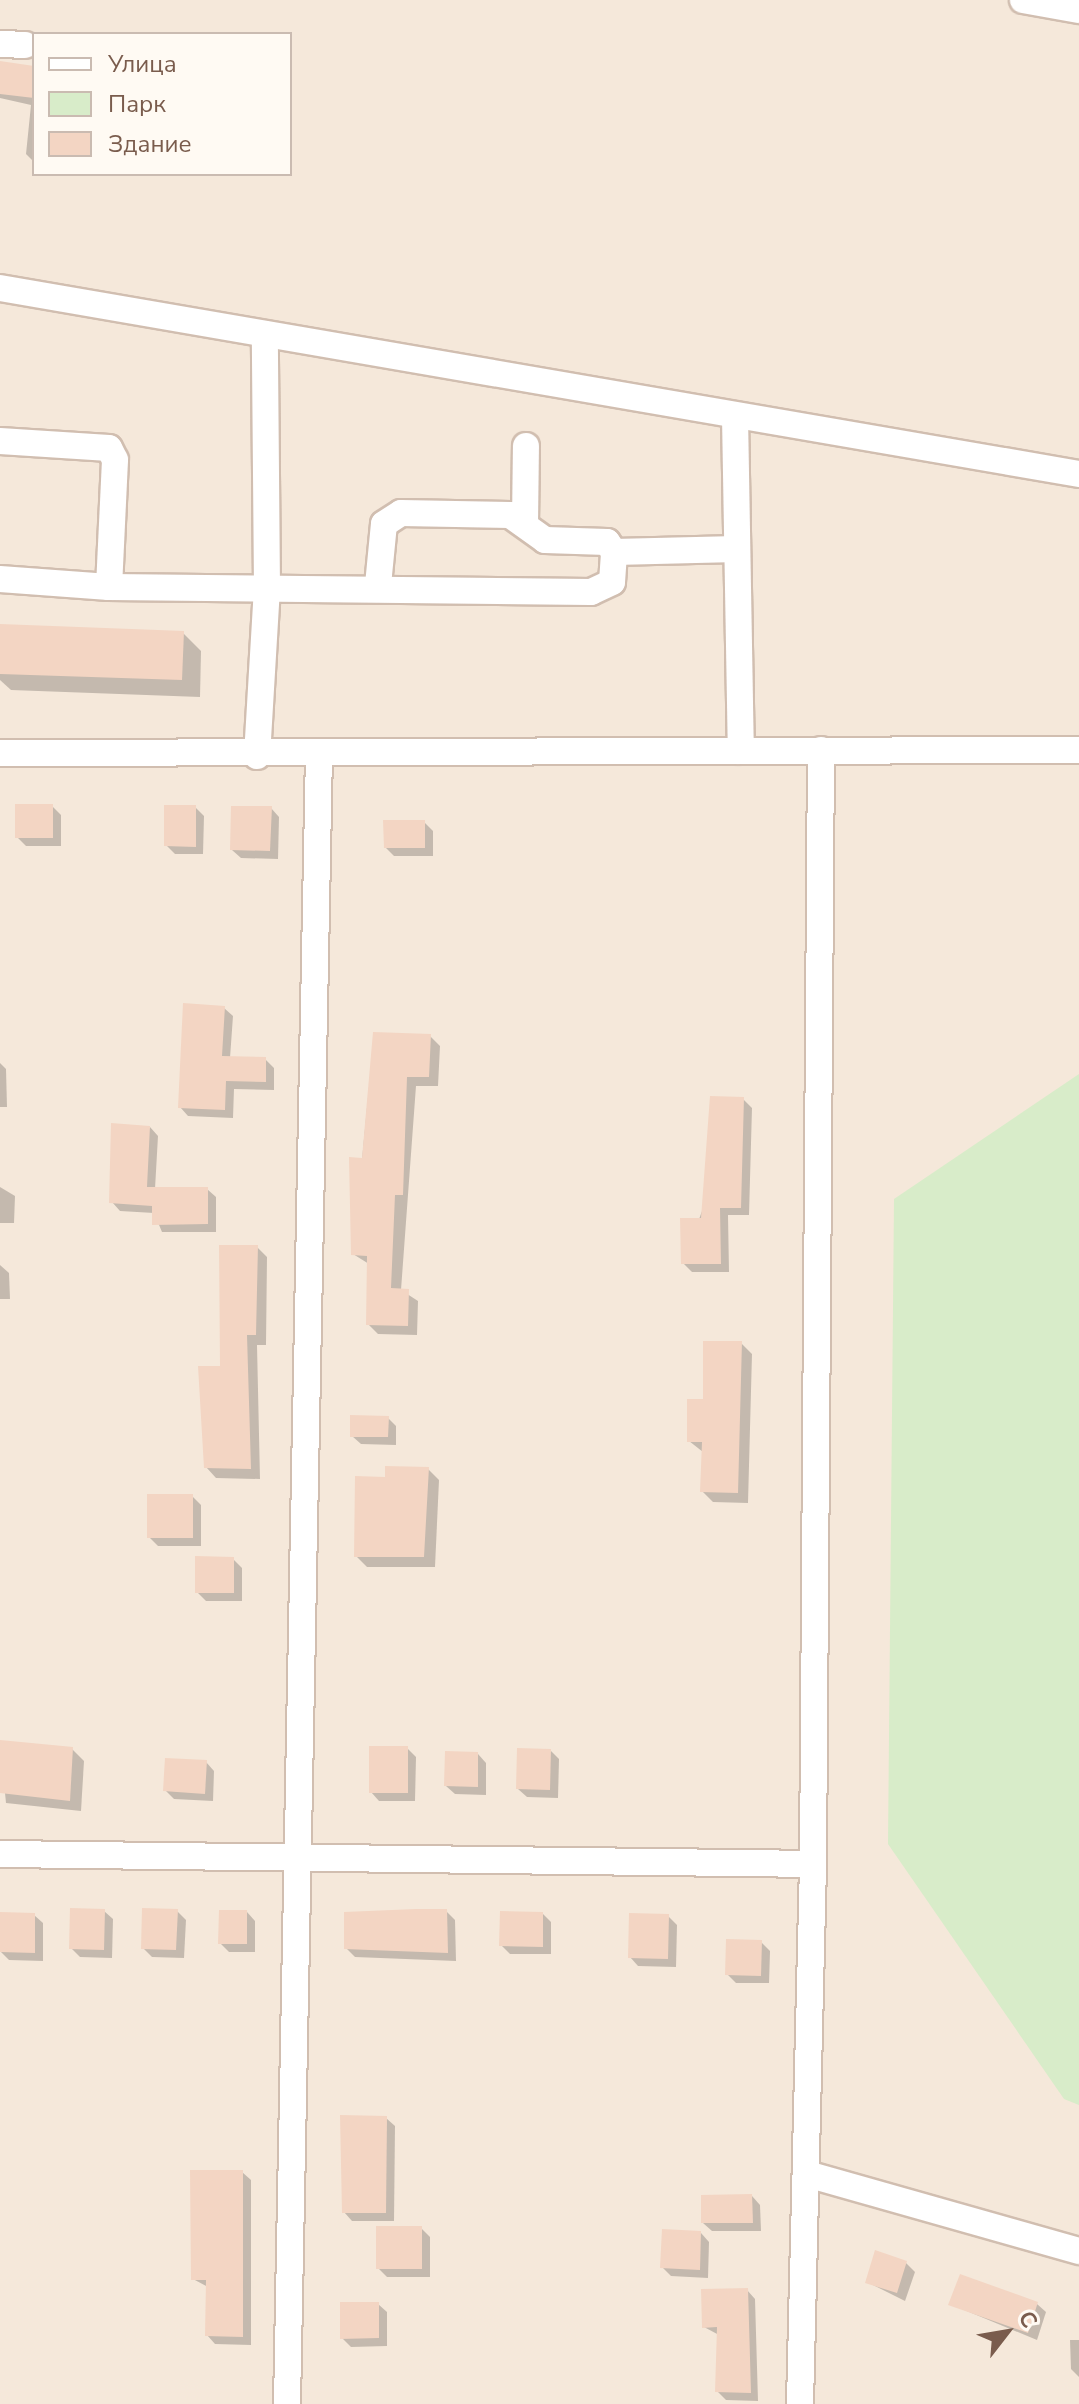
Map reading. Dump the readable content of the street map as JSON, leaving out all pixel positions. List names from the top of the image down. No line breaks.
{"legend":["Улица","Парк","Здание"],"north":"top right"}
